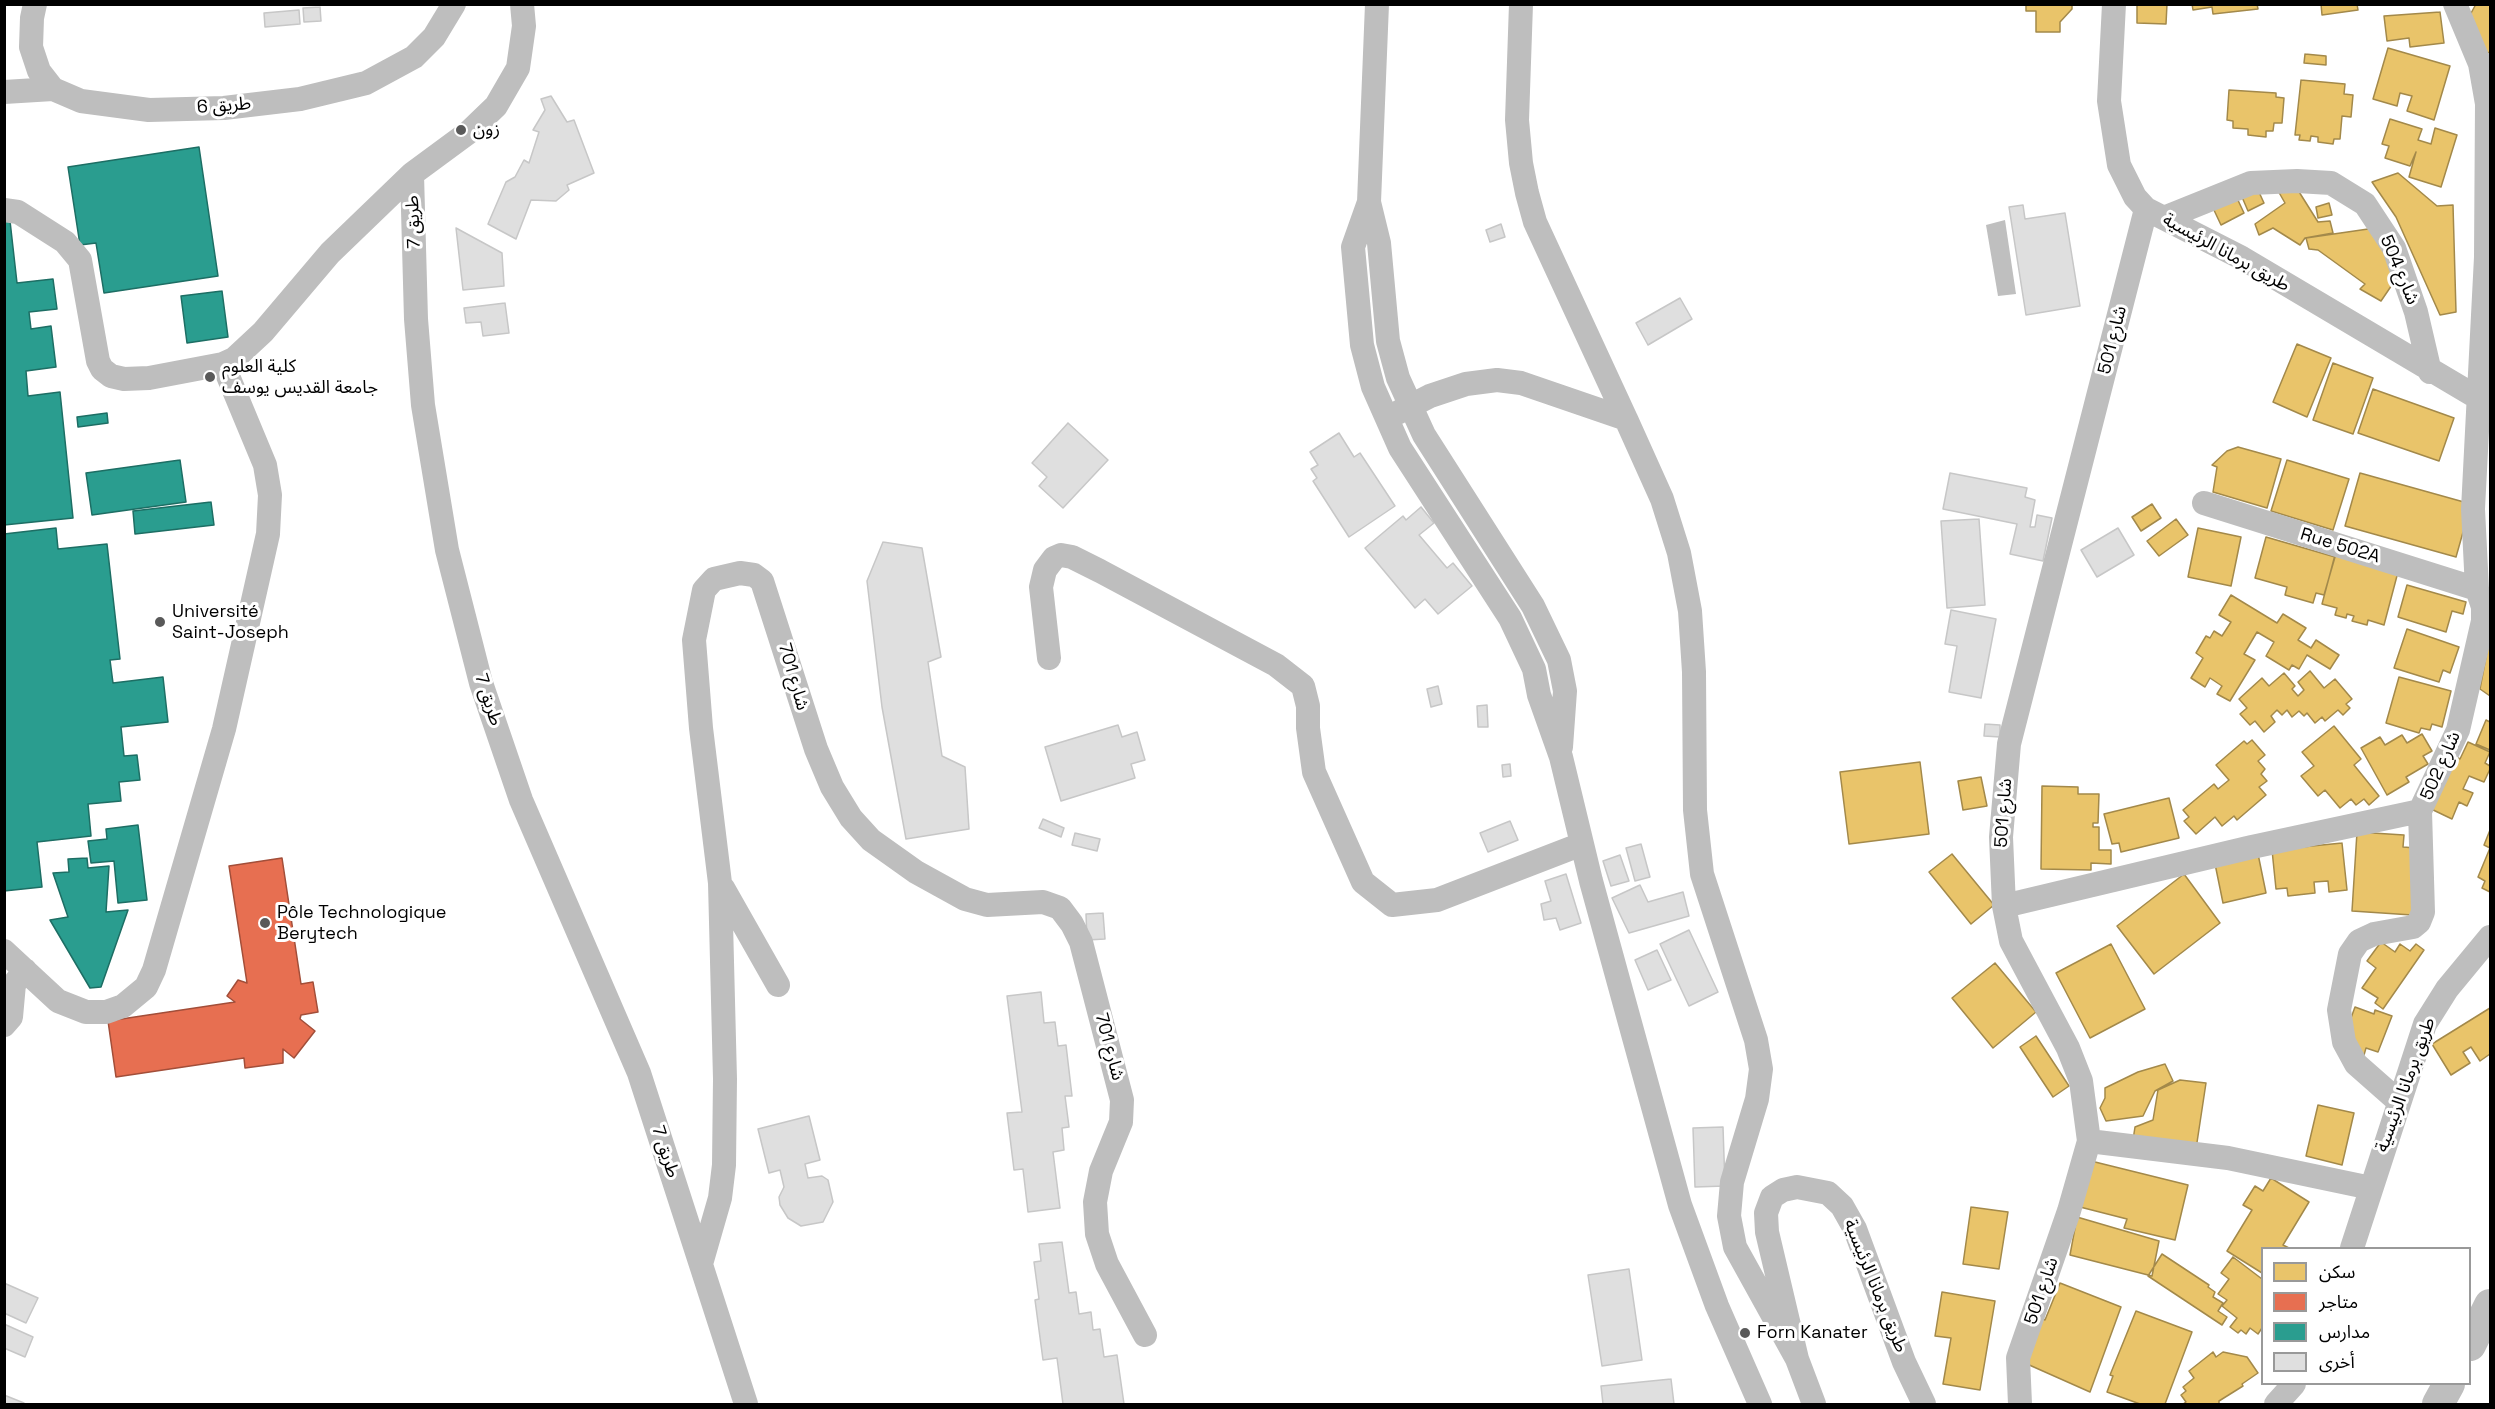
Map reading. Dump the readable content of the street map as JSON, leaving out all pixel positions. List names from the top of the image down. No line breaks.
{"streets":{"street":["طريق 6","طريق 7","طريق برمانا الرئيسية","شارع 504","شارع 501","Rue 502A","شارع 701","شارع 502"]},"crossings":[["طريق 7","شارع 701"],["طريق برمانا الرئيسية","شارع 504"],["طريق برمانا الرئيسية","شارع 501"],["طريق برمانا الرئيسية","شارع 502"],["شارع 504","شارع 501"],["Rue 502A","شارع 502"]],"places":["زون","كلية العلوم جامعة القديس يوسف","Université Saint-Joseph","Pôle Technologique Berytech","Forn Kanater"],"legend":["سكن","متاجر","مدارس","أخرى"]}
